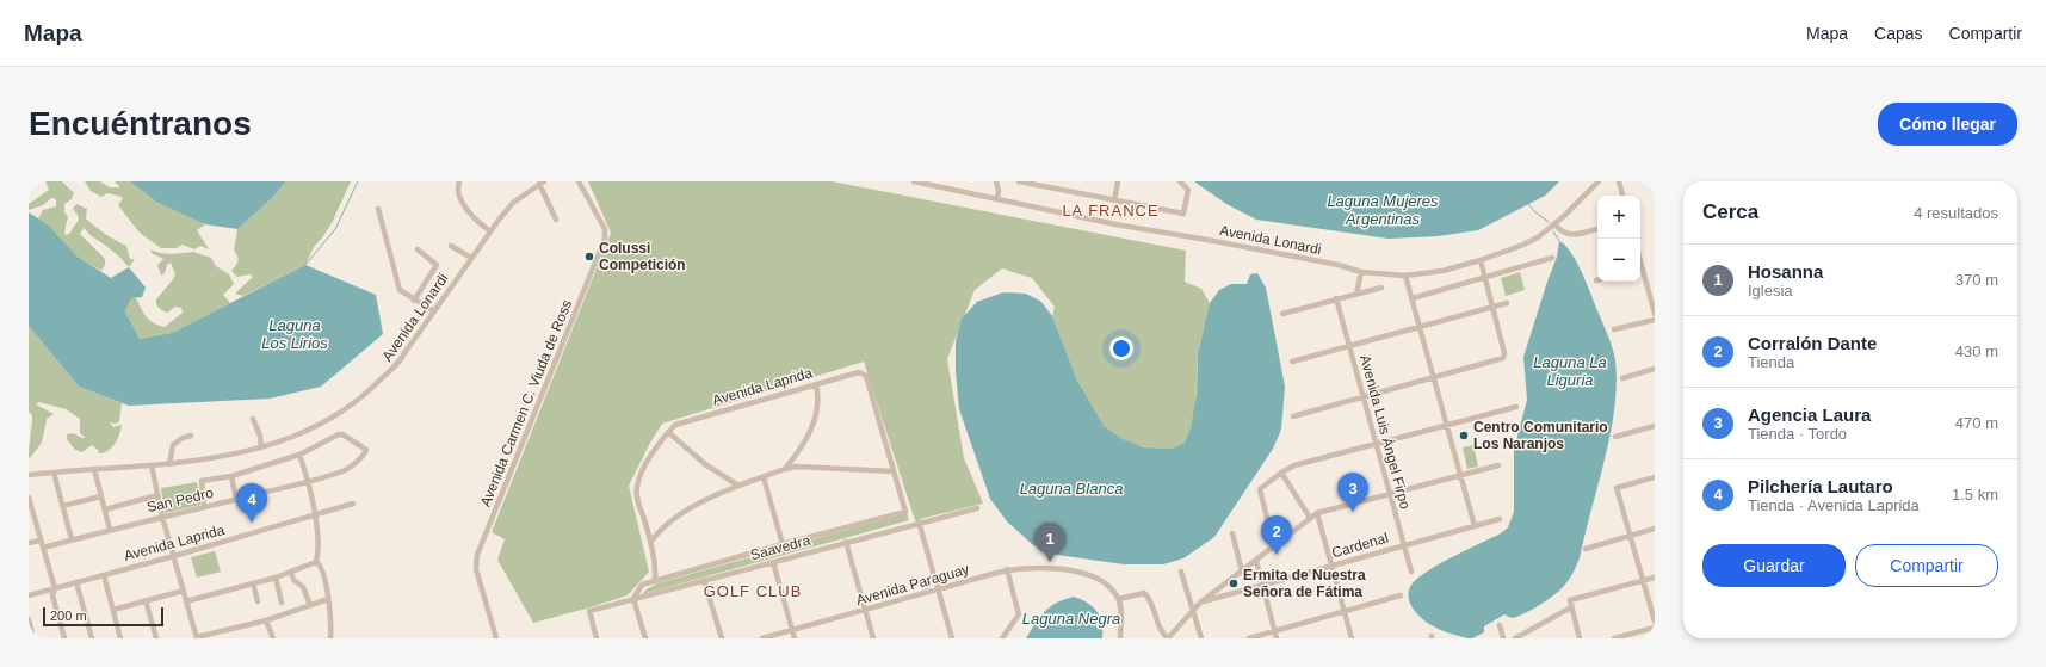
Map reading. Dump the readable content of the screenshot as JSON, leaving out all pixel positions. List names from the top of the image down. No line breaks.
{"streets":{"street":["Avenida Lonardi","Avenida Laprida","Avenida Carmen C. Viuda de Ross","Avenida Luis Ángel Firpo","San Pedro","Cardenal","Saavedra","Avenida Paraguay"]},"crossings":[["Avenida Laprida","Saavedra"],["Avenida Luis Ángel Firpo","Cardenal"]],"districts":["LA FRANCE","GOLF CLUB"],"water":["Laguna Mujeres Argentinas","Laguna Los Lirios","Laguna La Liguria","Laguna Blanca","Laguna Negra"],"places":["Colussi Competición","Centro Comunitario Los Naranjos","Ermita de Nuestra Señora de Fátima"],"scale_bar":"200 m","page":{"header":"Mapa","nav":["Mapa","Capas","Compartir"],"buttons":["Cómo llegar",["Guardar","Compartir"]],"title":"Encuéntranos","heading":["Cerca","4 resultados"],"map_buttons":["+","−"],"list":[{"mark":"1","name":"Hosanna","note":"Iglesia","value":"370 m"},{"mark":"2","name":"Corralón Dante","note":"Tienda","value":"430 m"},{"mark":"3","name":"Agencia Laura","note":"Tienda · Tordo","value":"470 m"},{"mark":"4","name":"Pilchería Lautaro","note":"Tienda · Avenida Laprida","value":"1.5 km"}],"pins":["3","4","2","1"],"scale":"200 m"}}
